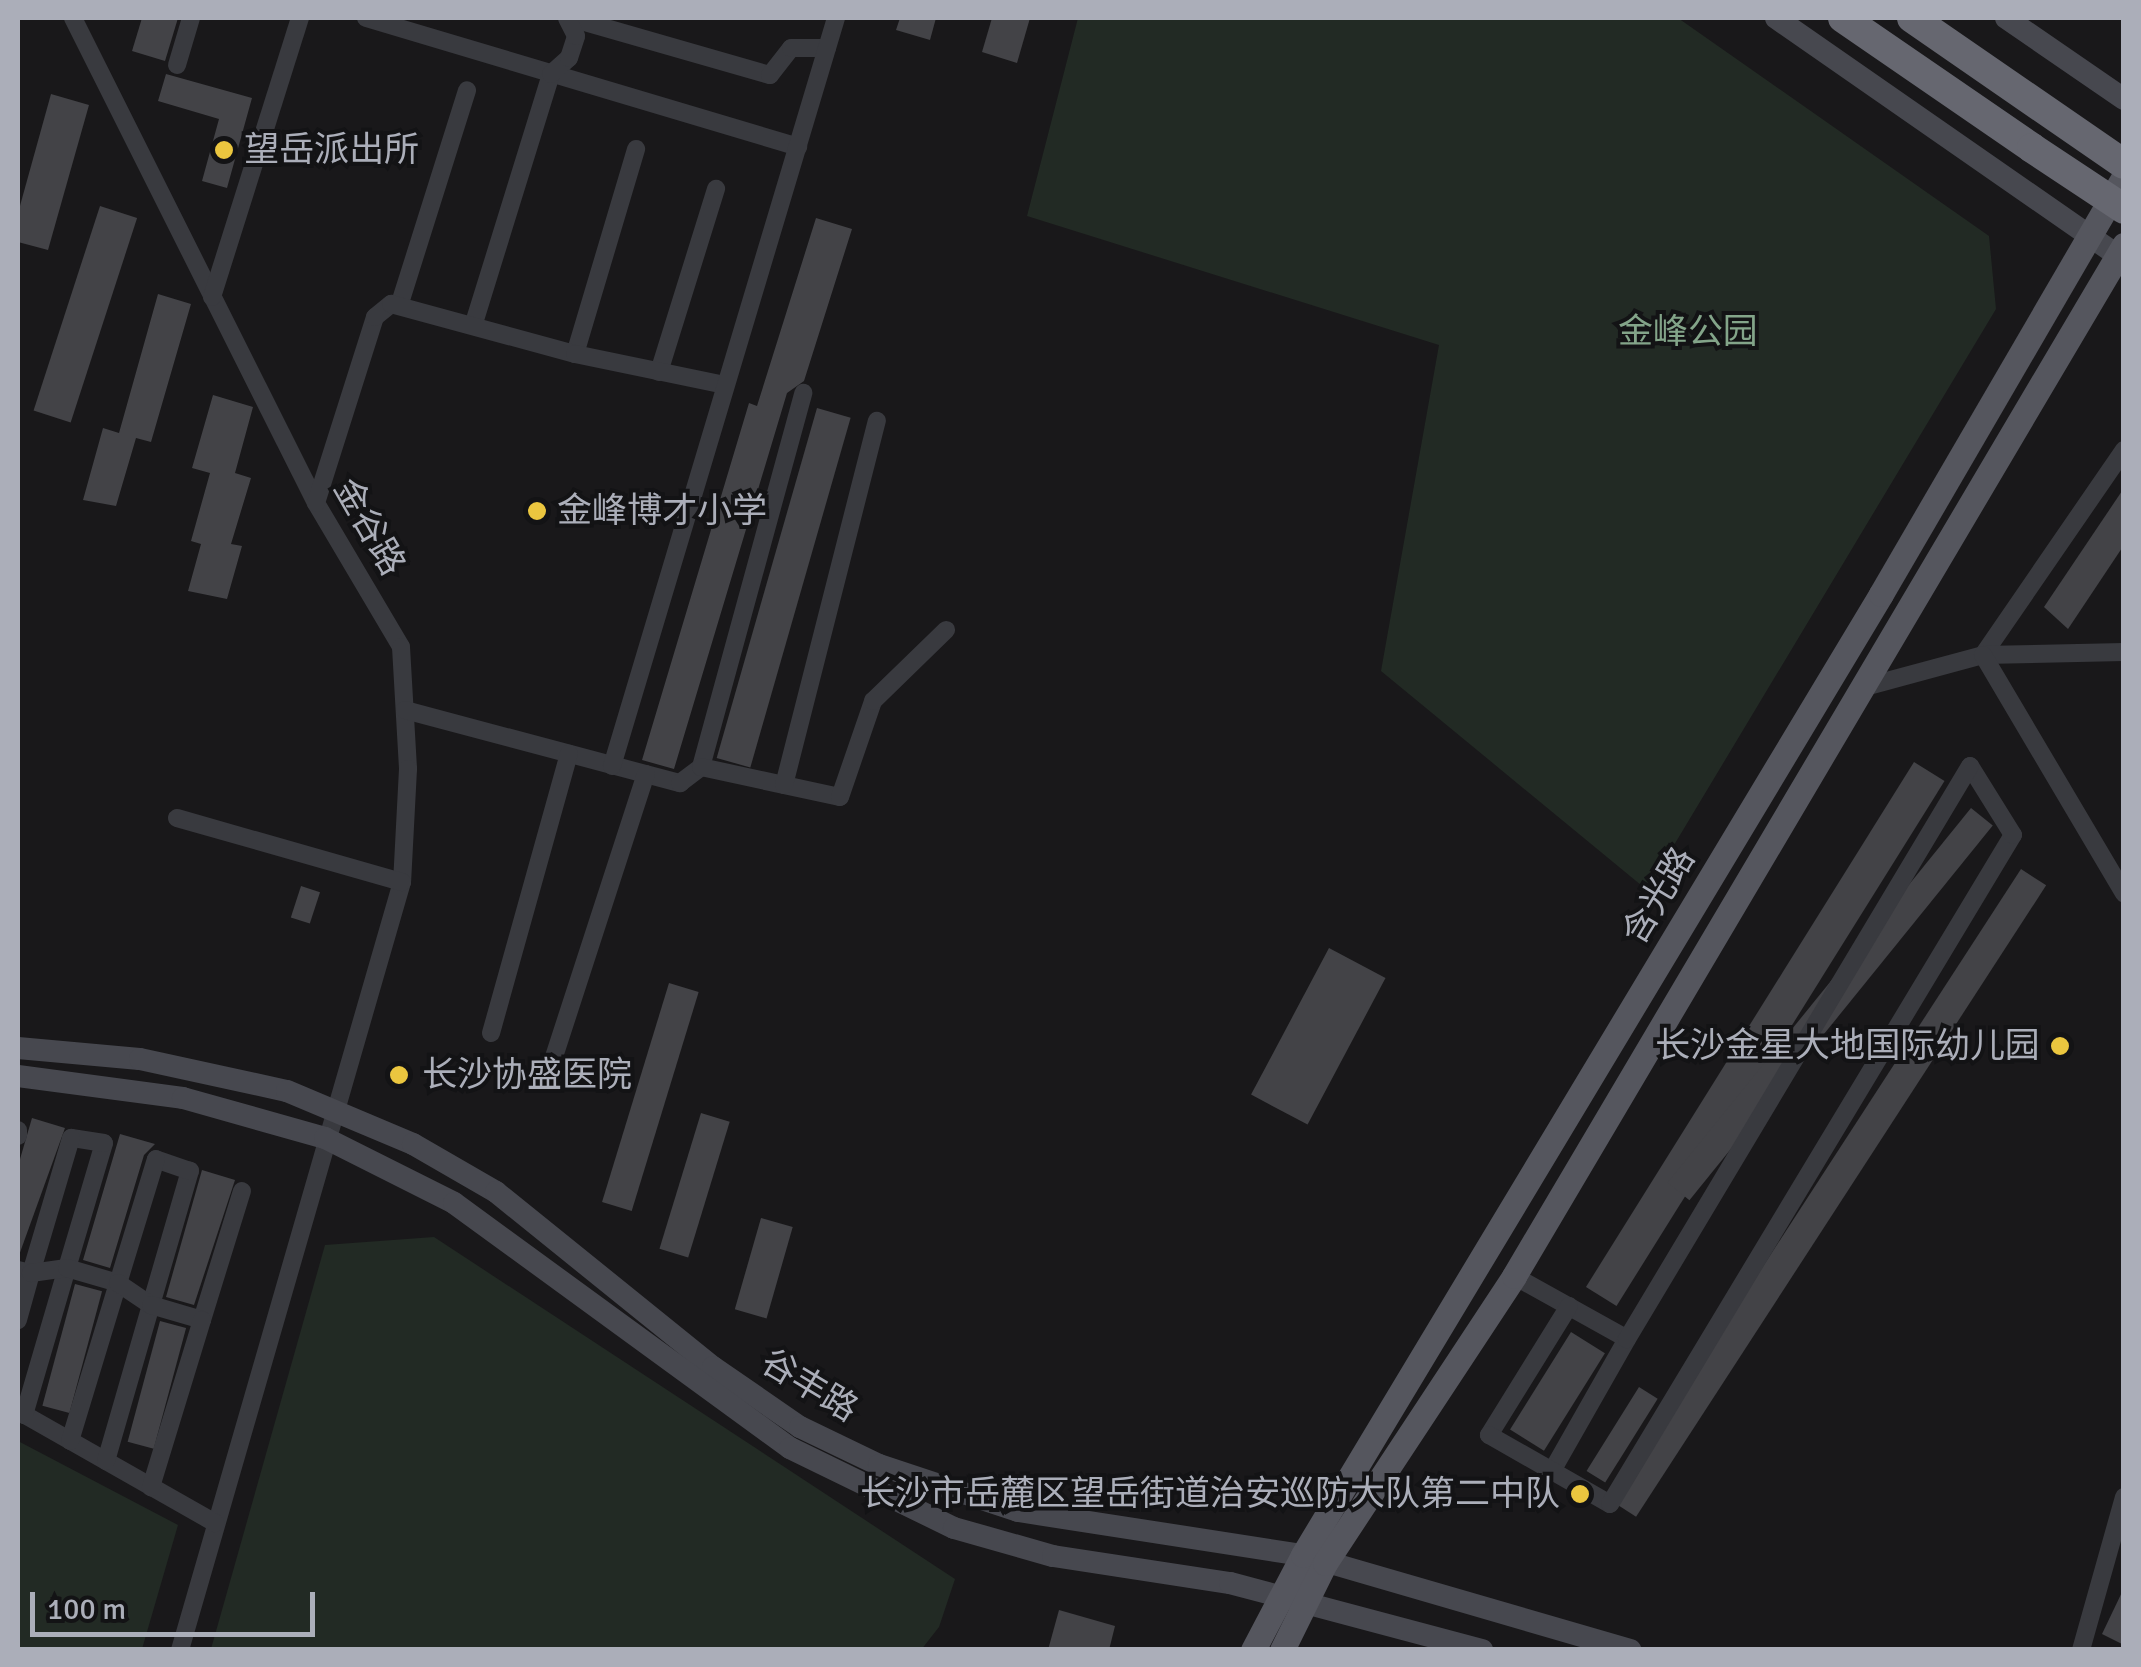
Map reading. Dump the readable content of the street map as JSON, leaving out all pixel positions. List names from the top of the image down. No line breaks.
{"streets":{"main road":["含光路"],"street":["金谷路","谷丰路"]},"crossings":[["金谷路","谷丰路"],["含光路","谷丰路"]],"parks":["金峰公园"],"places":["望岳派出所","金峰博才小学","长沙金星大地国际幼儿园","长沙协盛医院","长沙市岳麓区望岳街道治安巡防大队第二中队"],"scale_bar":"100 m"}
